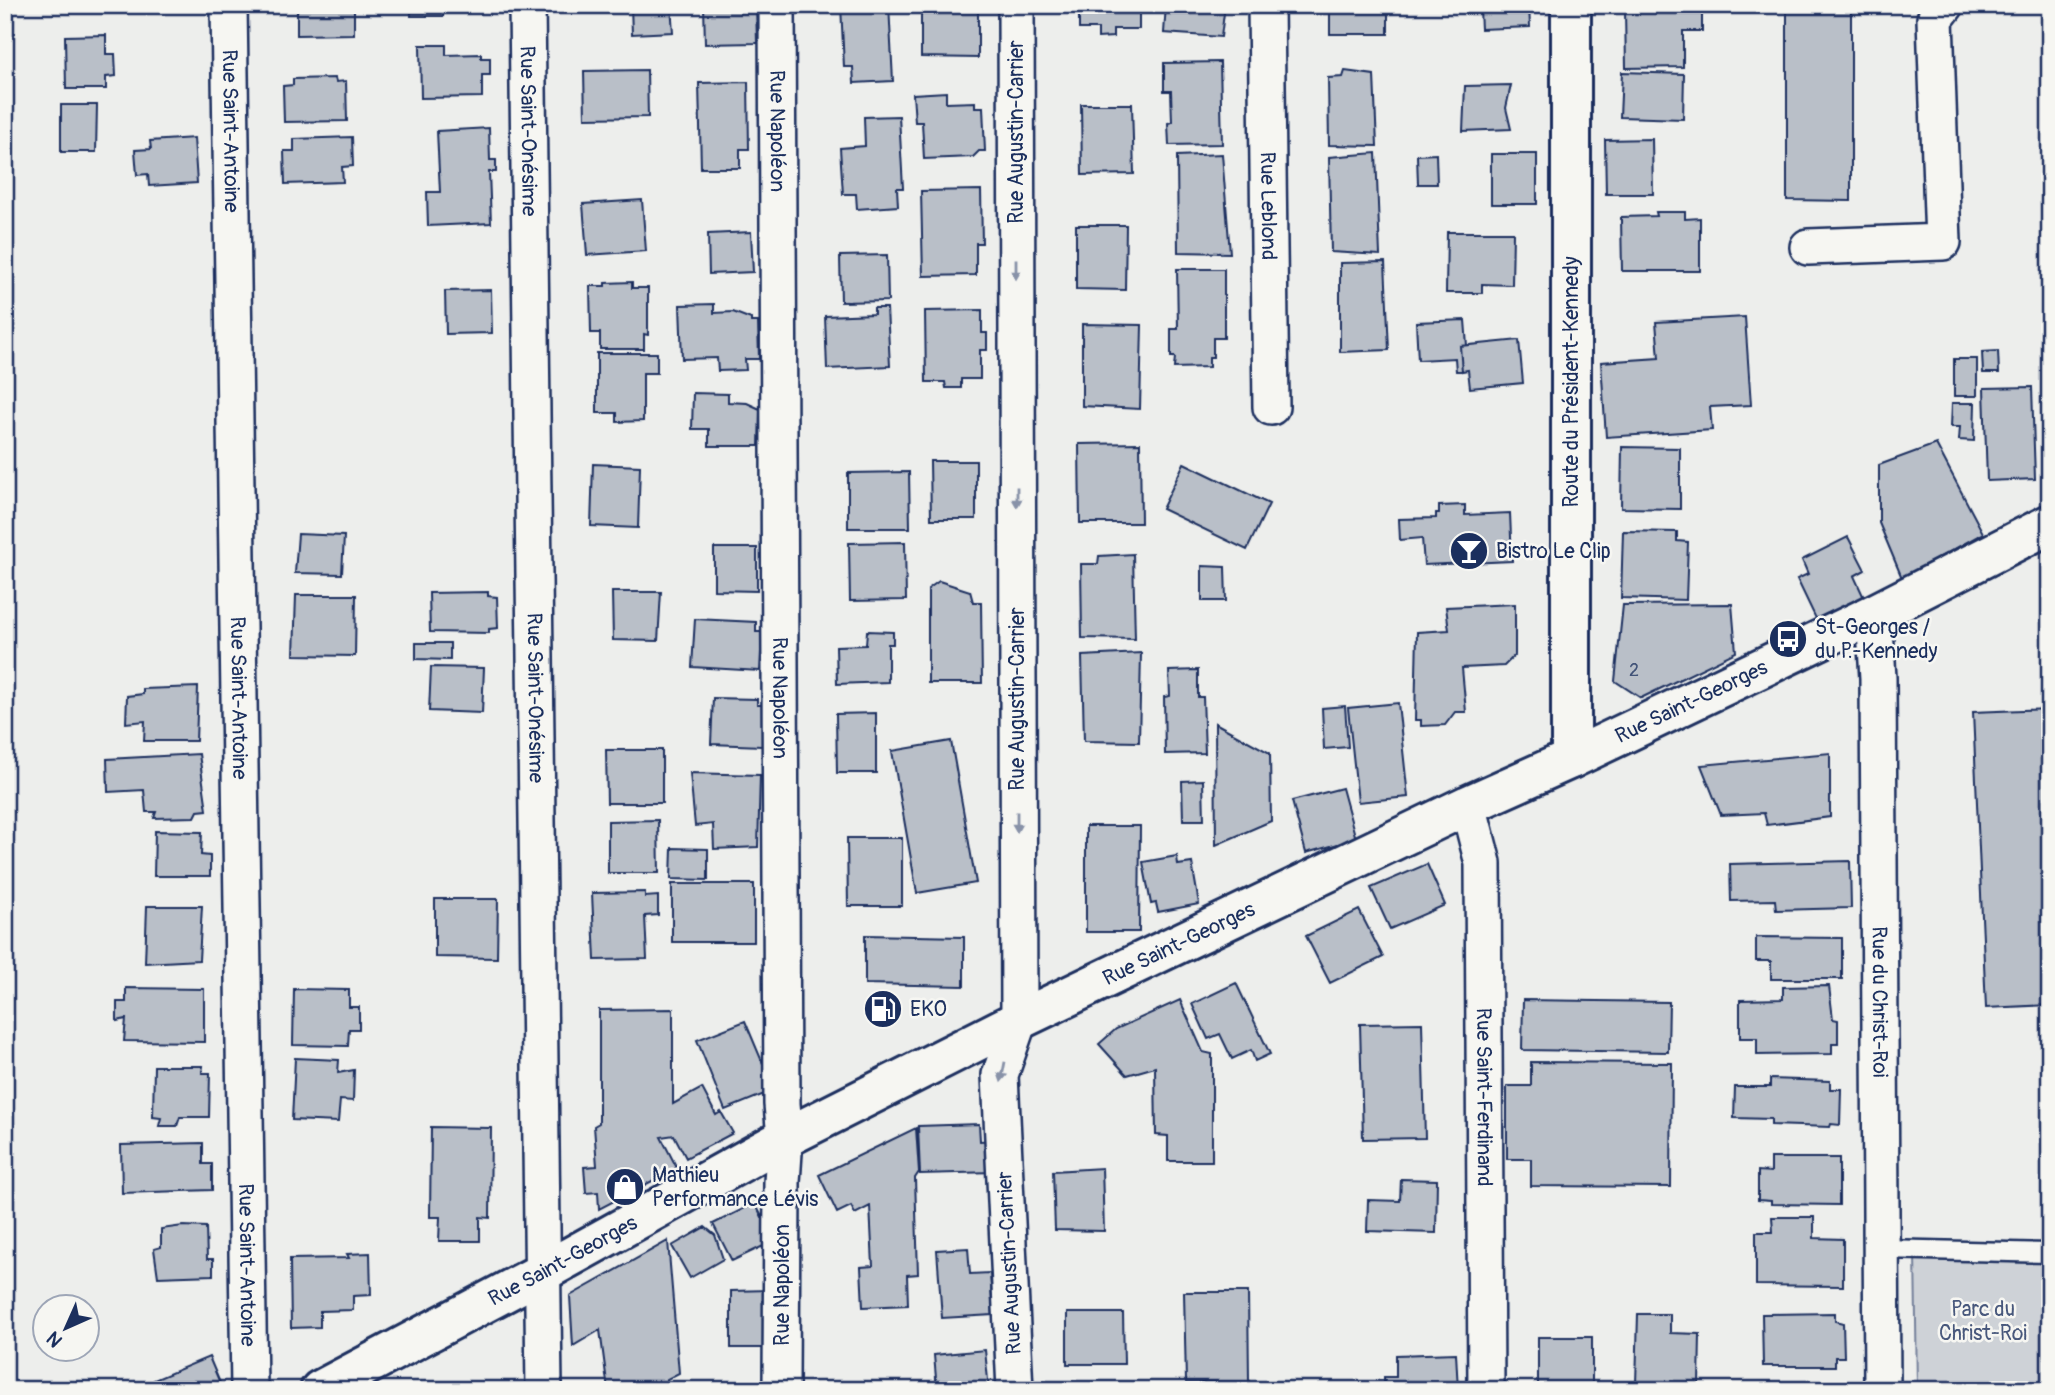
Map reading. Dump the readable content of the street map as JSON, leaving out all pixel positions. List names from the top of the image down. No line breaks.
{"streets":{"street":["Rue Saint-Antoine","Rue Saint-Onésime","Rue Napoléon","Rue Augustin-Carrier","Rue Leblond","Route du Président-Kennedy","Rue Saint-Georges","Rue du Christ-Roi","Rue Saint-Ferdinand"]},"crossings":[["Rue Saint-Onésime","Rue Saint-Georges"],["Rue Napoléon","Rue Saint-Georges"],["Rue Augustin-Carrier","Rue Saint-Georges"],["Route du Président-Kennedy","Rue Saint-Georges"],["Rue Saint-Georges","Rue du Christ-Roi"],["Rue Saint-Georges","Rue Saint-Ferdinand"]],"one_way":["Rue Augustin-Carrier"],"parks":["Parc du Christ-Roi"],"places":{"bar":["Bistro Le Clip"],"bus stop":["St-Georges / du P.-Kennedy"],"fuel station":["EKO"],"shop":["Mathieu Performance Lévis"]},"house_numbers":["2"],"north":"bottom left"}
